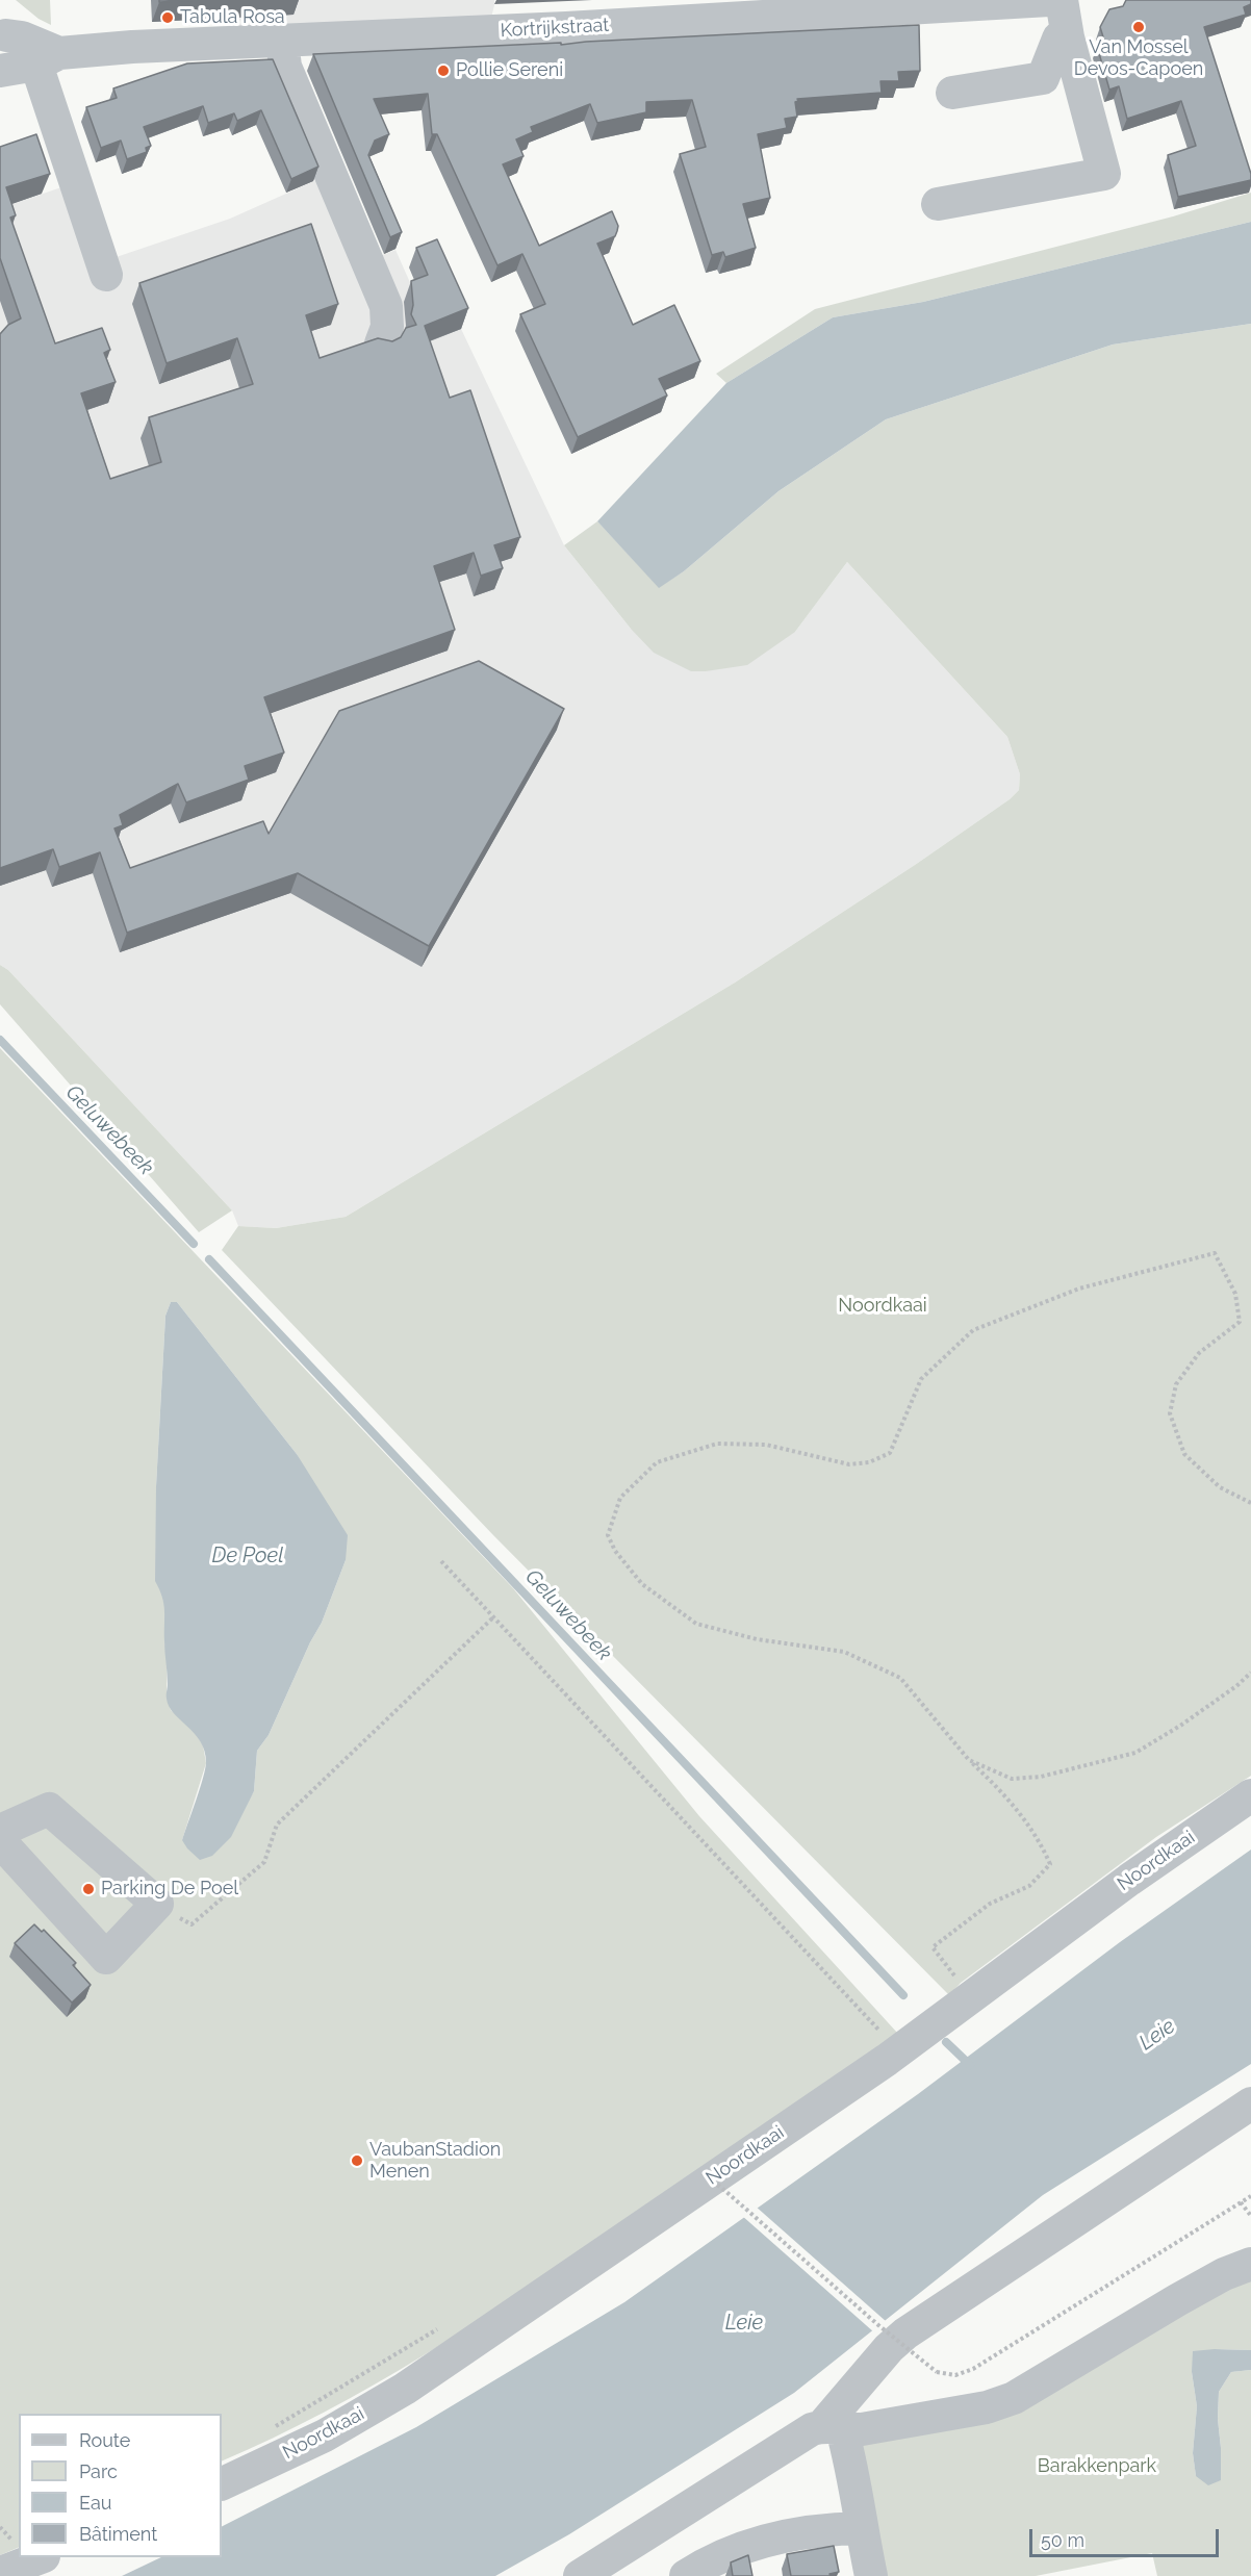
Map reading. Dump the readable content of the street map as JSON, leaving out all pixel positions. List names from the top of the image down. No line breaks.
{"streets":{"street":["Kortrijkstraat","Noordkaai"]},"water":["Geluwebeek","De Poel","Leie"],"parks":["Noordkaai","Barakkenpark"],"places":["Tabula Rosa","Van Mossel Devos-Capoen","Pollie Sereni","Parking De Poel","VaubanStadion Menen"],"legend":["Route","Parc","Eau","Bâtiment"],"scale_bar":"50 m"}
